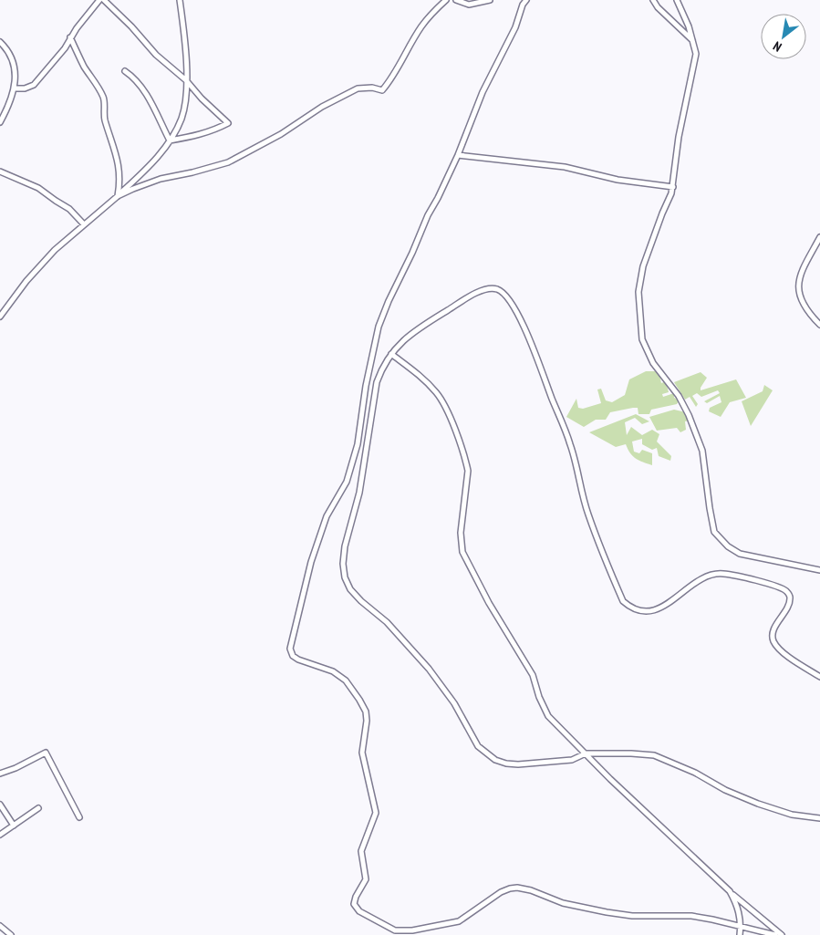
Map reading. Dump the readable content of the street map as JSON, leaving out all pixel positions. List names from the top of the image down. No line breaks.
{"north":"bottom left"}
